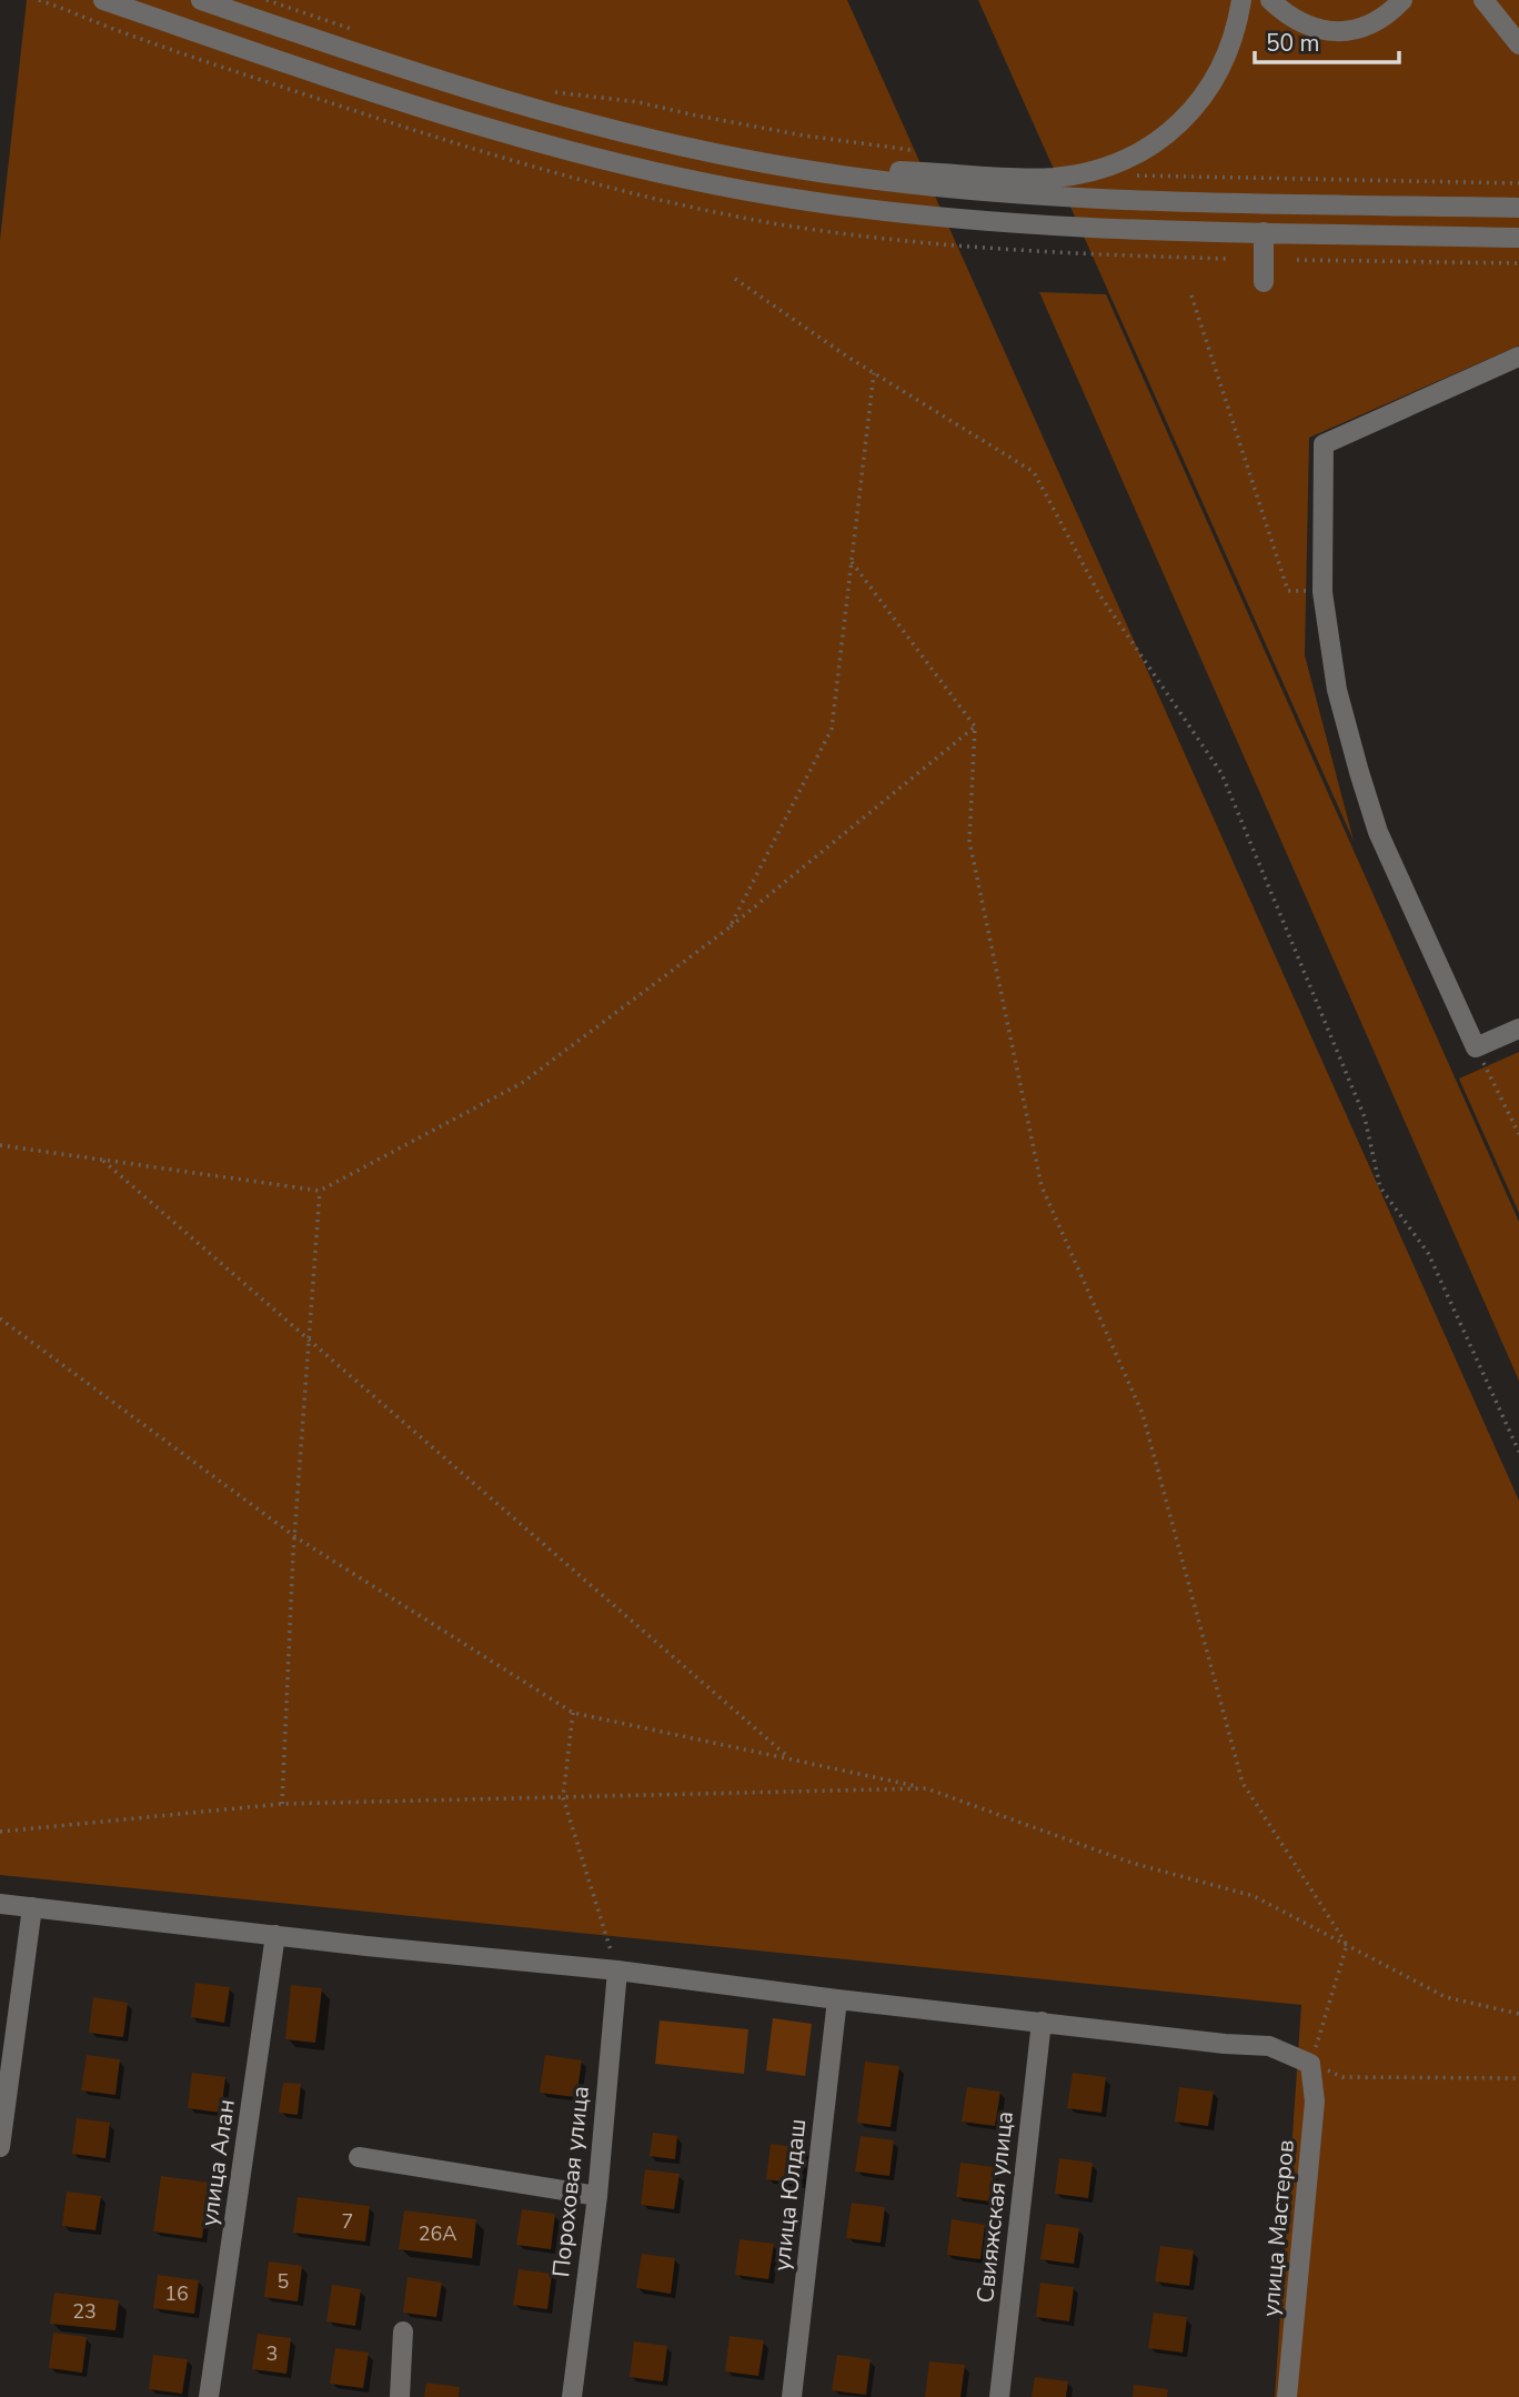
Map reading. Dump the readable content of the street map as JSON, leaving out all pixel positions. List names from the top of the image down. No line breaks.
{"streets":{"street":["улица Алан","Пороховая улица","улица Юлдаш","Свияжская улица","улица Мастеров"]},"house_numbers":["7","26А","5","16","23","3"],"scale_bar":"50 m"}
